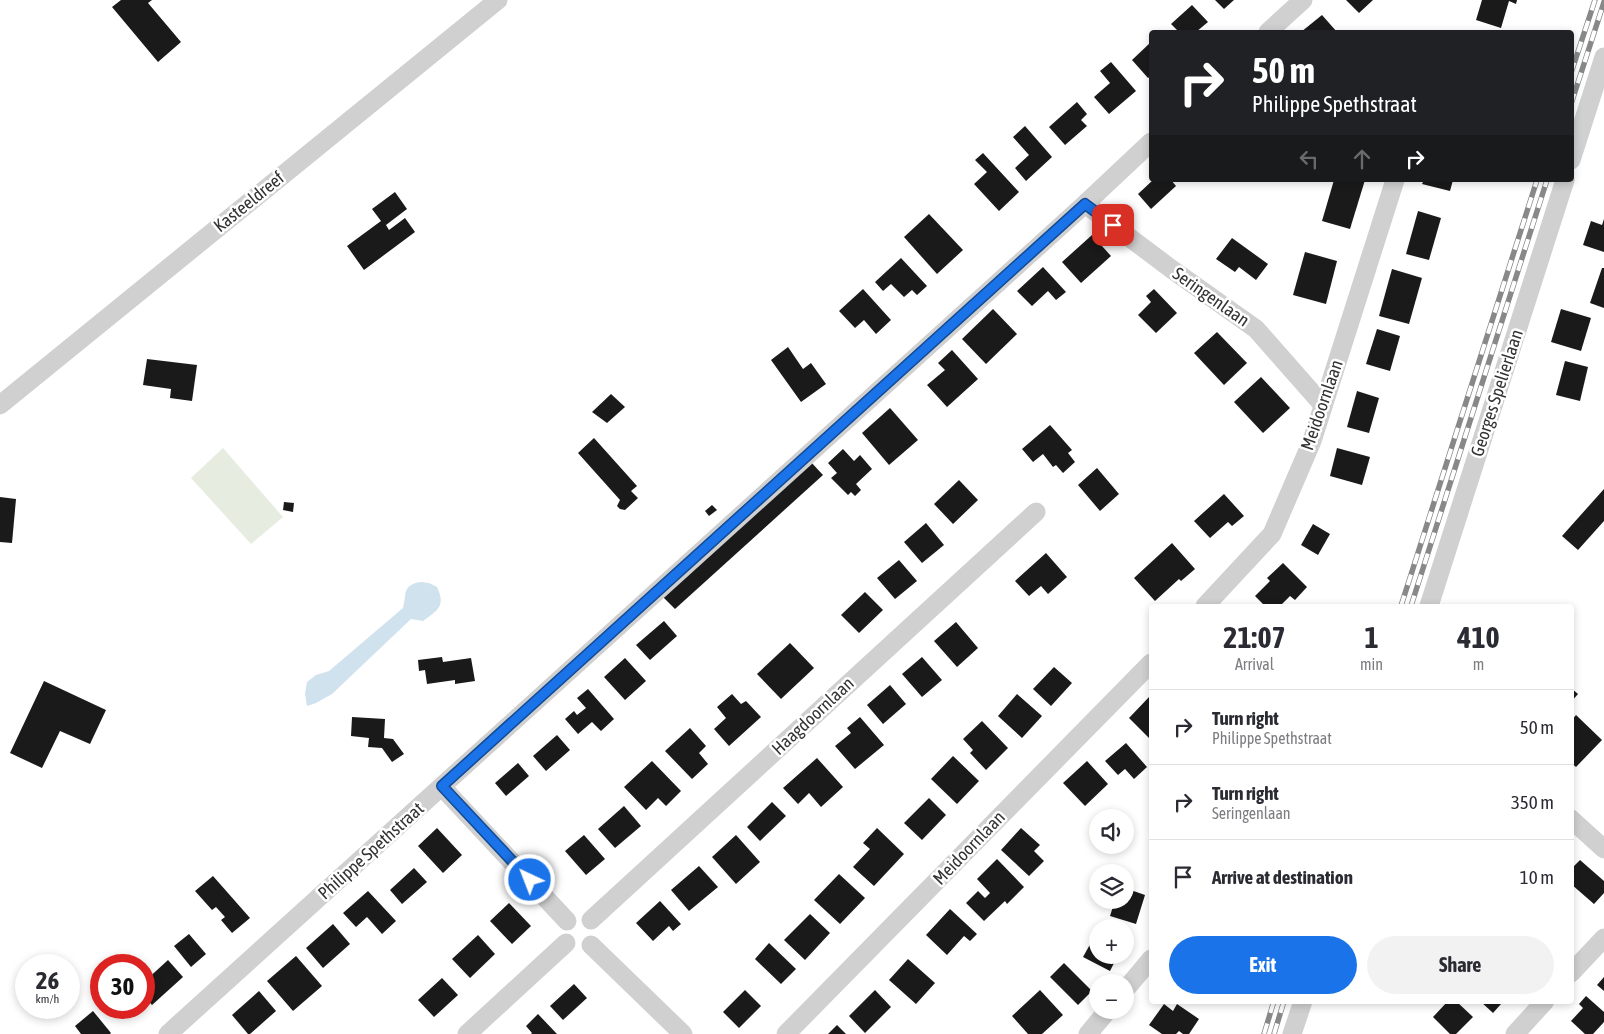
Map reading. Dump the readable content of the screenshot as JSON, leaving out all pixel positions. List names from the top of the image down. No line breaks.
{"streets":{"street":["Kasteeldreef","Seringenlaan","Georges Spelierlaan","Meidoornlaan","Haagdoornlaan","Philippe Spethstraat"]},"crossings":[["Seringenlaan","Meidoornlaan"],["Seringenlaan","Philippe Spethstraat"]],"page":{"turn":["50 m","Philippe Spethstraat"],"eta":["21:07","Arrival","1","min","410","m"],"list":[{"name":"Turn right","note":"Philippe Spethstraat","value":"50 m"},{"name":"Turn right","note":"Seringenlaan","value":"350 m"},{"name":"Arrive at destination","value":"10 m"}],"map_buttons":["+","−"],"buttons":["Exit","Share"],"speed":"26 km/h","limit":"30"}}
